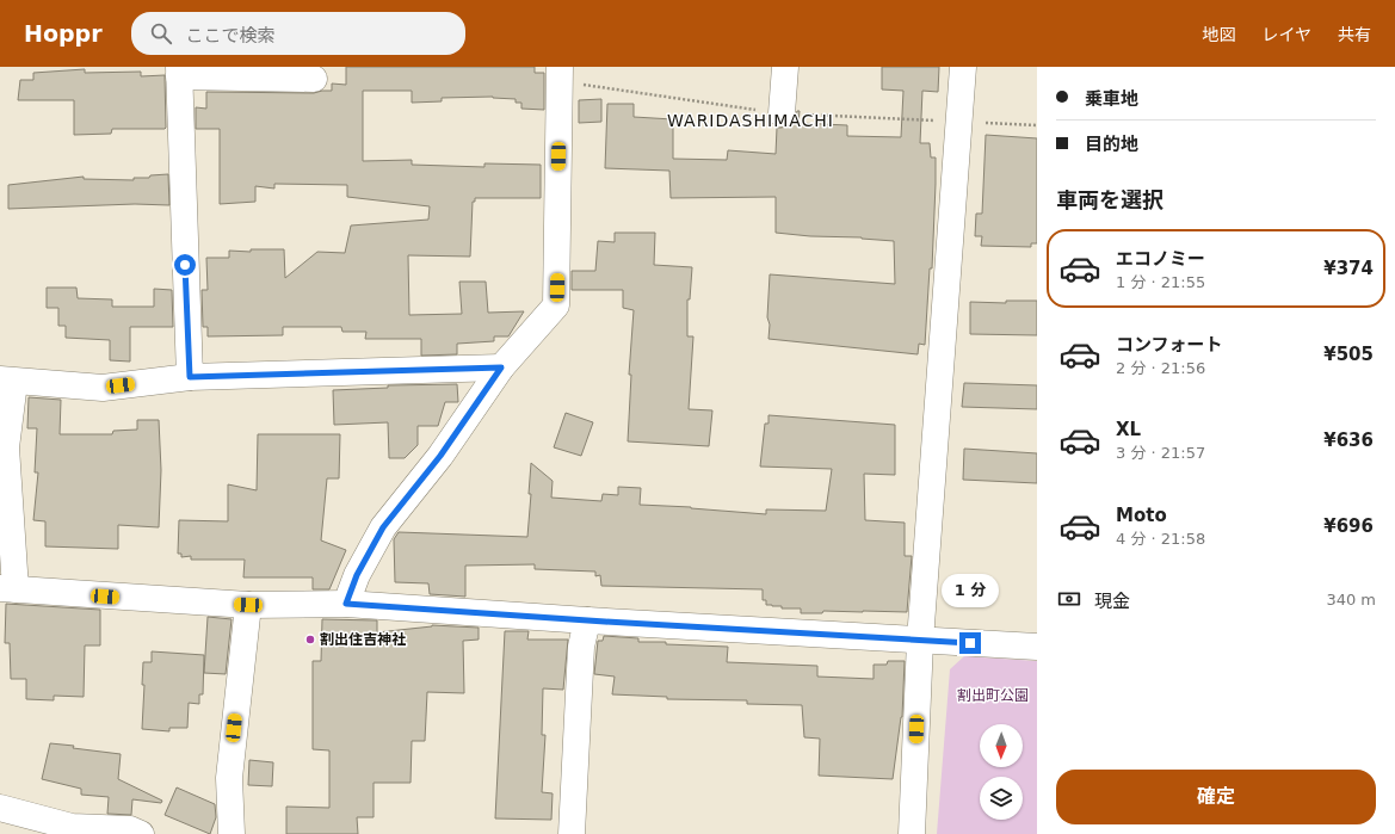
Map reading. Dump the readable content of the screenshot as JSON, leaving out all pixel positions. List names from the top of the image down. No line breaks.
{"districts":["WARIDASHIMACHI"],"parks":["割出町公園"],"places":["割出住吉神社"],"north":"bottom","page":{"header":"Hoppr","search":"ここで検索","nav":["地図","レイヤ","共有"],"banner":["乗車地","目的地"],"heading":"車両を選択","list":[{"name":"エコノミー","note":"1 分 · 21:55","value":"¥374"},{"name":"コンフォート","note":"2 分 · 21:56","value":"¥505"},{"name":"XL","note":"3 分 · 21:57","value":"¥636"},{"name":"Moto","note":"4 分 · 21:58","value":"¥696"}],"pay":["現金","340 m"],"bubble":"1 分","buttons":"確定"}}
